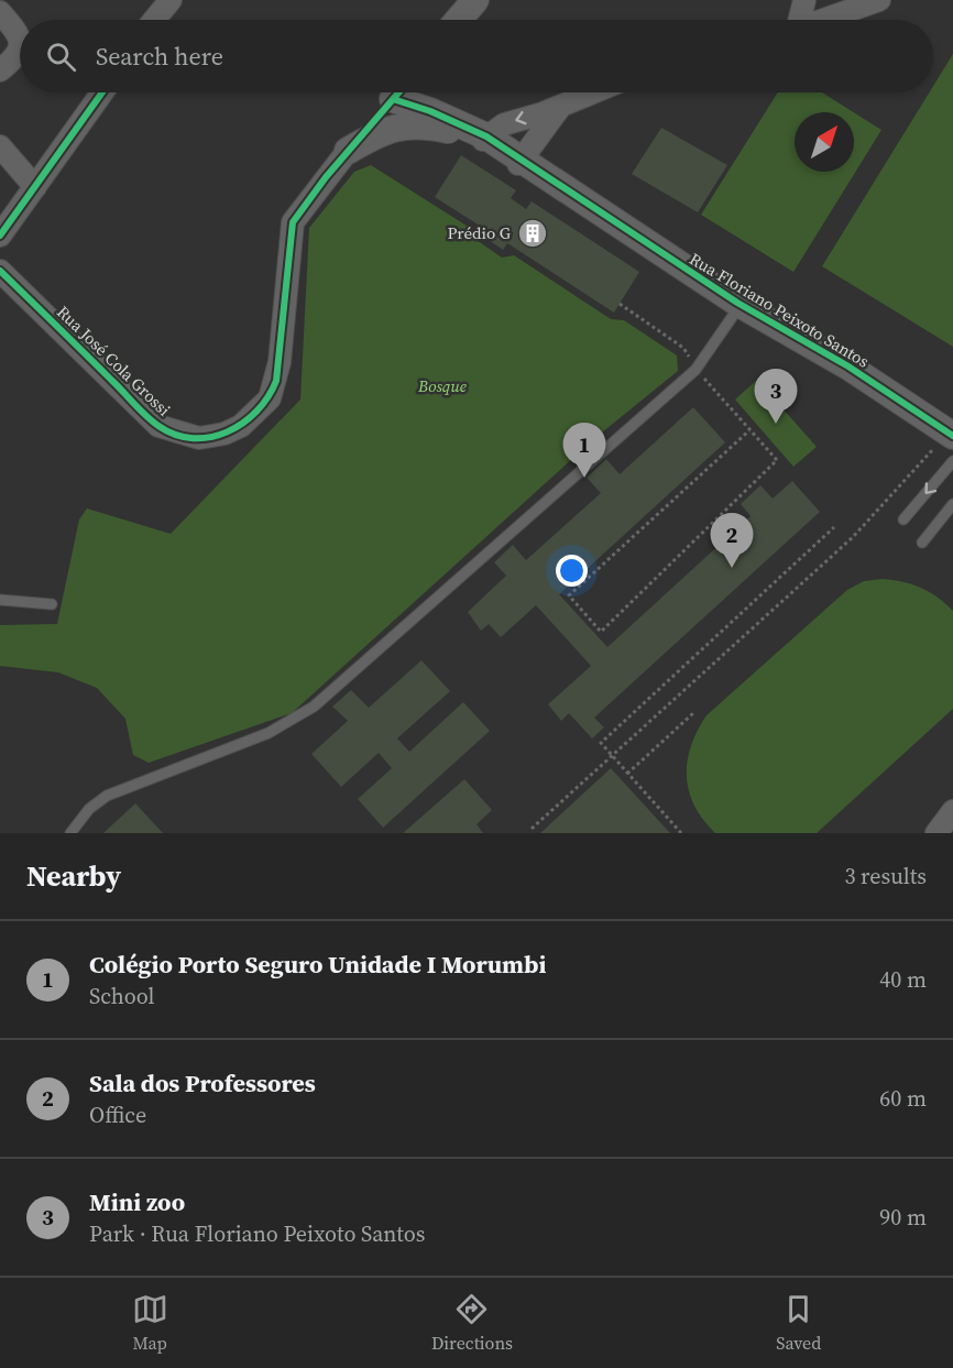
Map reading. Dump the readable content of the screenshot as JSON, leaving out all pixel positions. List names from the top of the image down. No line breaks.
{"streets":{"street":["Rua Floriano Peixoto Santos","Rua José Cola Grossi"]},"crossings":[["Rua Floriano Peixoto Santos","Rua José Cola Grossi"]],"parks":["Bosque"],"places":{"building":["Prédio G"]},"north":"top right","page":{"search":"Search here","pins":["3","1","2"],"heading":["Nearby","3 results"],"list":[{"mark":"1","name":"Colégio Porto Seguro Unidade I Morumbi","note":"School","value":"40 m"},{"mark":"2","name":"Sala dos Professores","note":"Office","value":"60 m"},{"mark":"3","name":"Mini zoo","note":"Park · Rua Floriano Peixoto Santos","value":"90 m"}],"nav":["Map","Directions","Saved"]}}
